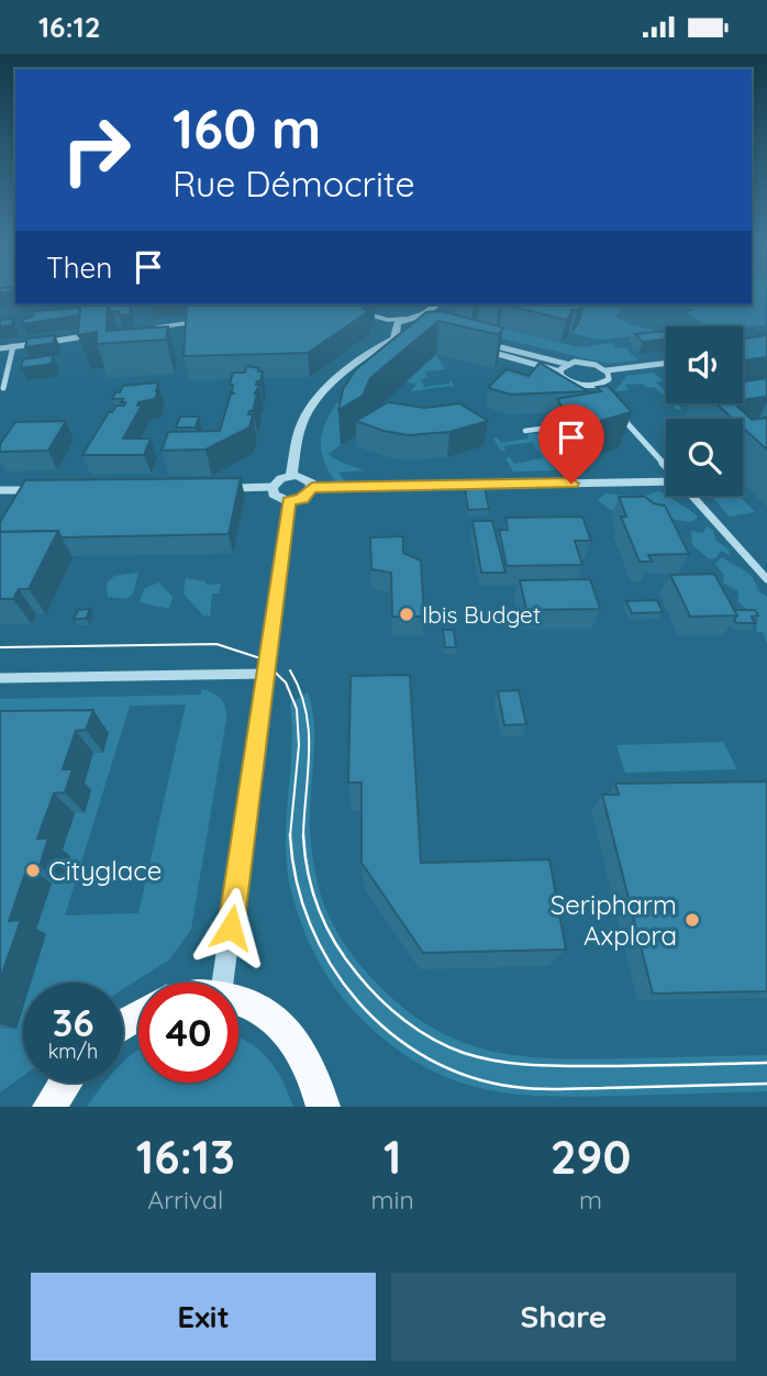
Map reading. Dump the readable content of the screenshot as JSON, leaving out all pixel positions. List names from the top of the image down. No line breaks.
{"places":["Ibis Budget","Cityglace","Seripharm Axplora"],"page":{"status":"16:12","turn":["160 m","Rue Démocrite"],"then":"Then","speed":"36 km/h","limit":"40","eta":["16:13","Arrival","1","min","290","m"],"buttons":["Exit","Share"]}}
